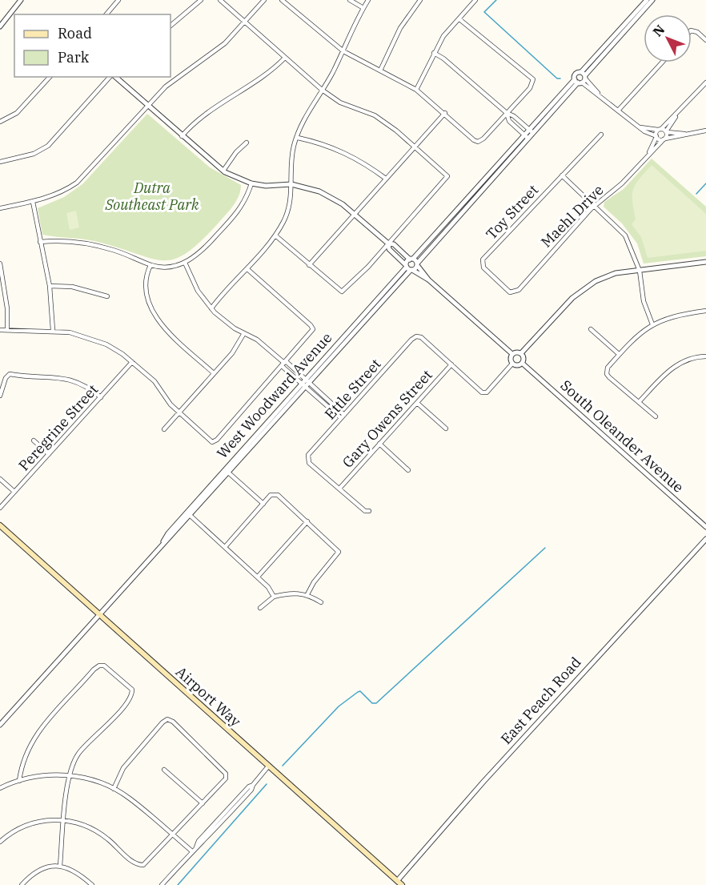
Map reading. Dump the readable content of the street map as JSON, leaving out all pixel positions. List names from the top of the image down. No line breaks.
{"streets":{"main road":["Airport Way"],"street":["Toy Street","Maehl Drive","Ettle Street","West Woodward Avenue","Gary Owens Street","Peregrine Street","South Oleander Avenue","East Peach Road"]},"crossings":[["Toy Street","Maehl Drive"],["Ettle Street","Gary Owens Street"],["West Woodward Avenue","Airport Way"],["Airport Way","East Peach Road"]],"parks":["Dutra Southeast Park"],"legend":["Road","Park"],"north":"top left"}
